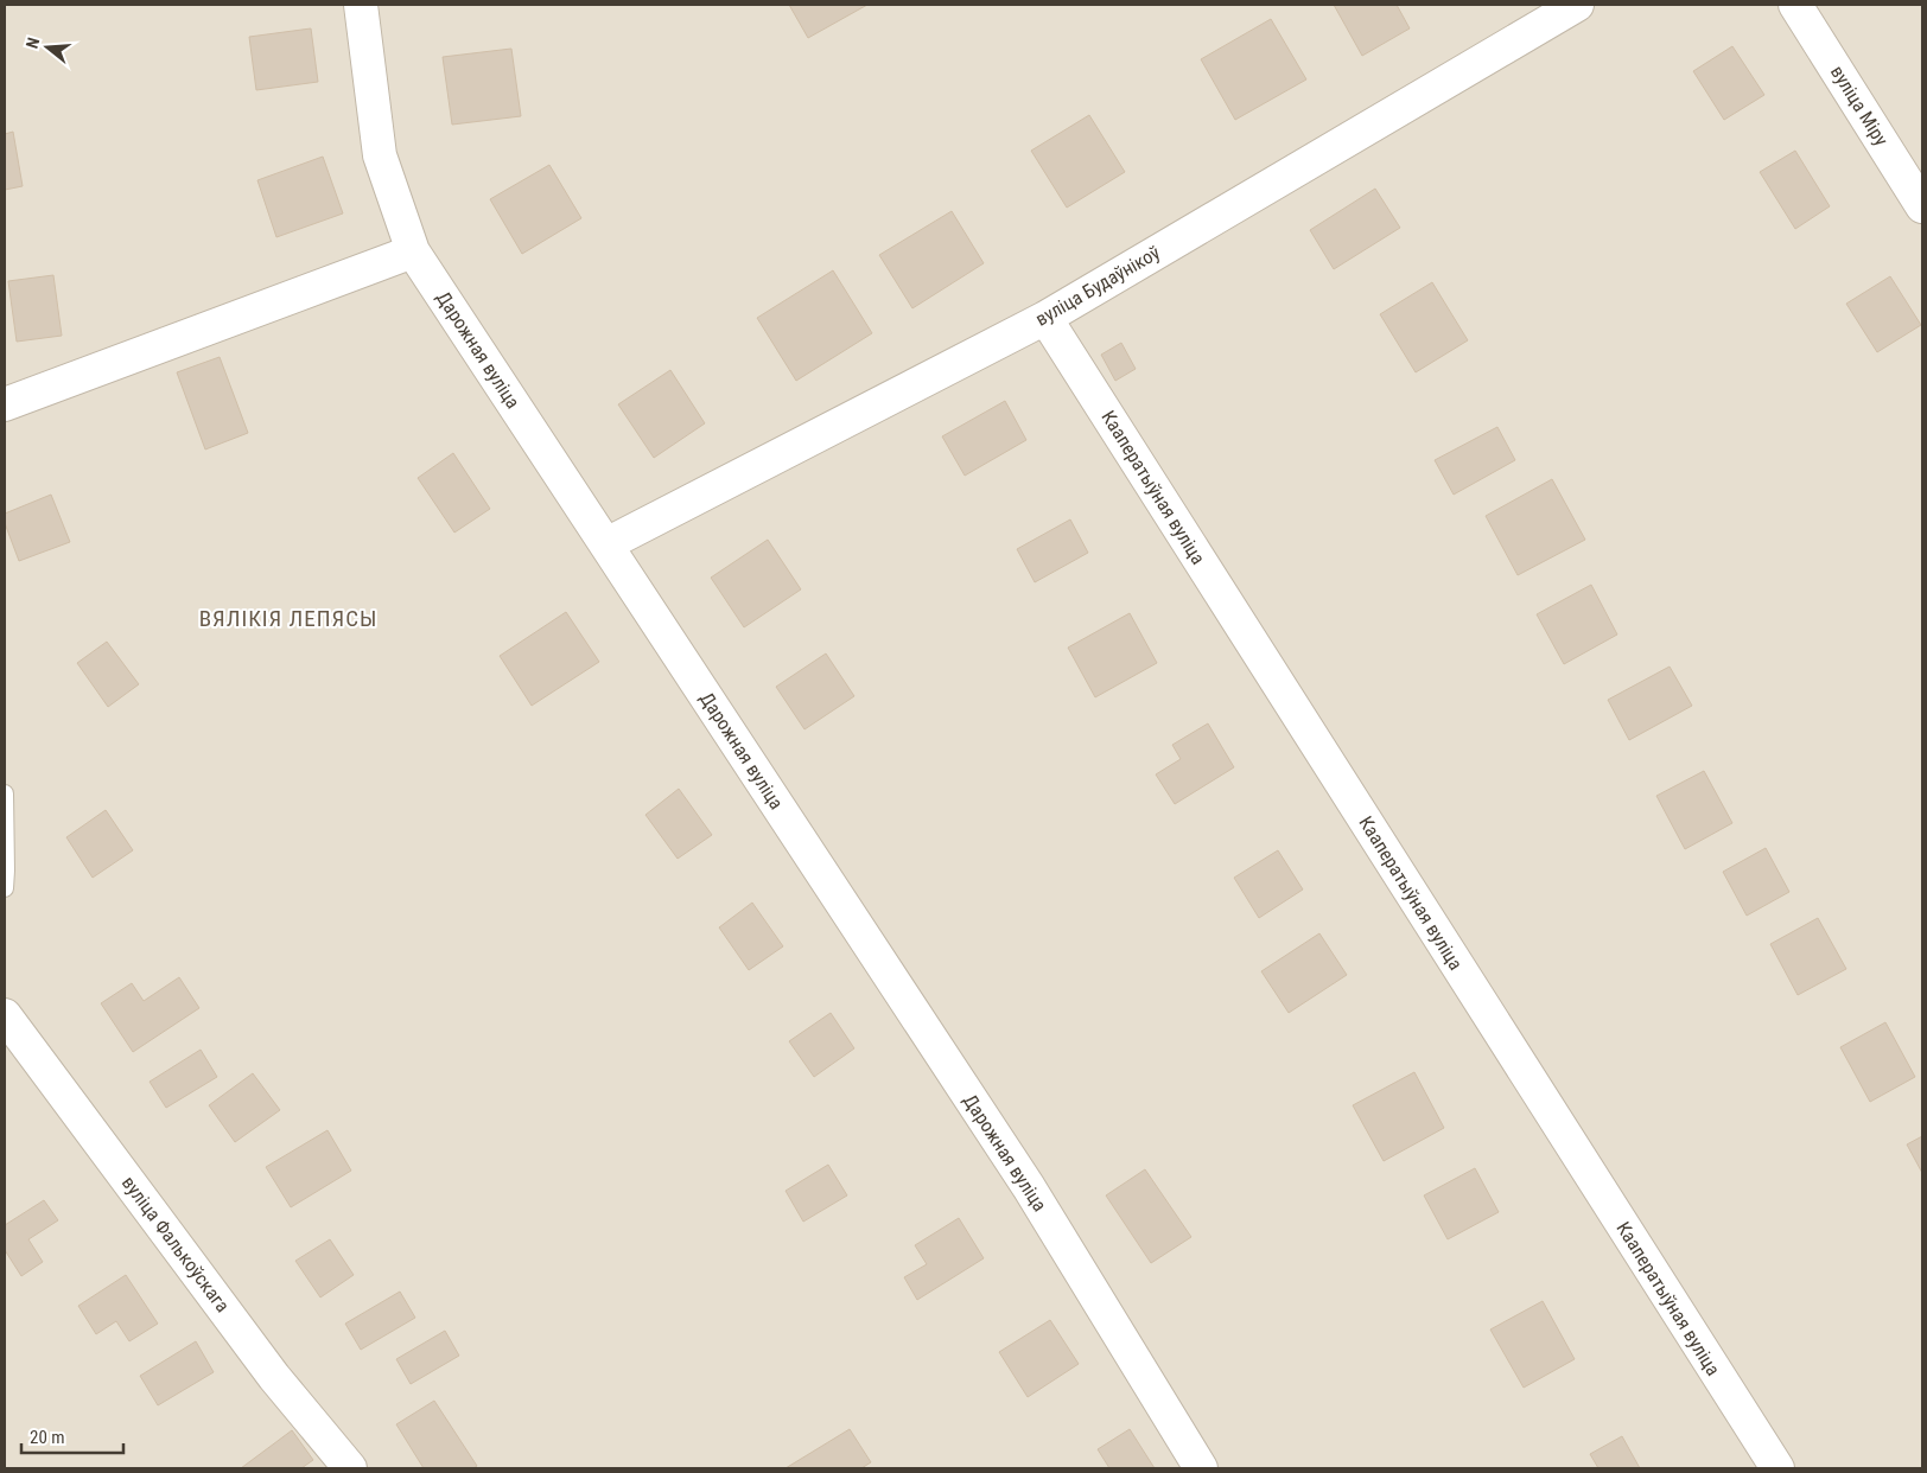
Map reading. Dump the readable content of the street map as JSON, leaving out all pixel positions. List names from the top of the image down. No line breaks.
{"streets":{"street":["вуліца Міру","вуліца Будаўнікоў","Дарожная вуліца","Кааператыўная вуліца","вуліца Фалькоўскага"]},"crossings":[["вуліца Будаўнікоў","Дарожная вуліца"],["вуліца Будаўнікоў","Кааператыўная вуліца"]],"districts":["ВЯЛІКІЯ ЛЕПЯСЫ"],"scale_bar":"20 m","north":"left"}
